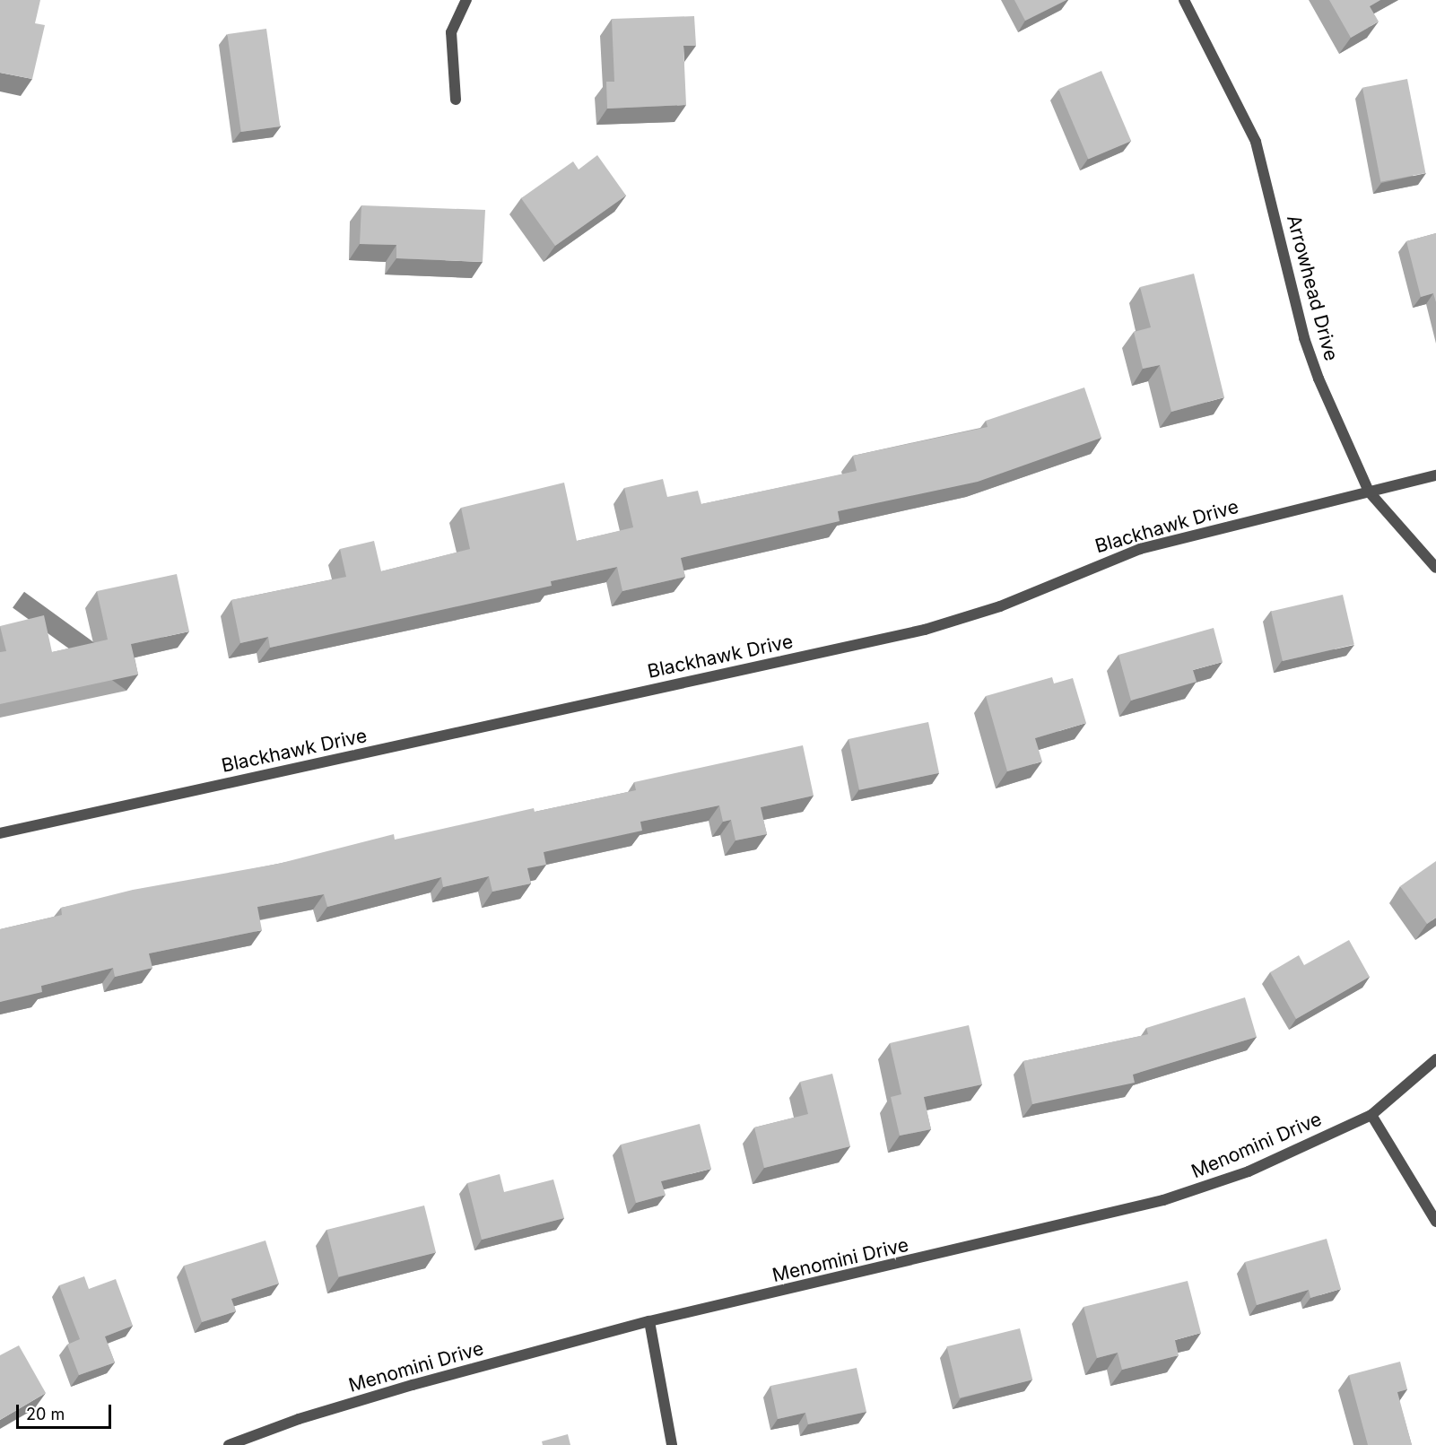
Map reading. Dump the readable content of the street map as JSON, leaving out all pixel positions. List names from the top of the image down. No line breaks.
{"streets":{"street":["Arrowhead Drive","Blackhawk Drive","Menomini Drive"]},"crossings":[["Arrowhead Drive","Blackhawk Drive"]],"scale_bar":"20 m"}
